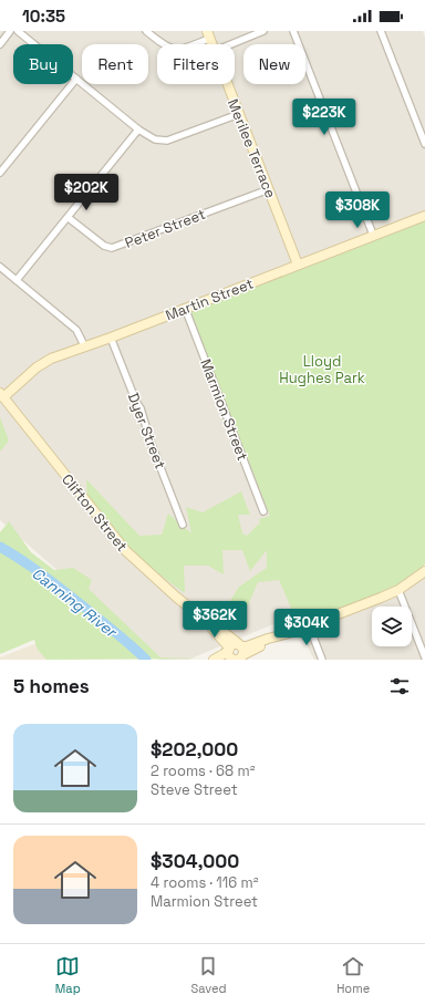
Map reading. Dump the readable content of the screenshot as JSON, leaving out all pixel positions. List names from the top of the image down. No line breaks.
{"streets":{"street":["Merilee Terrace","Peter Street","Martin Street","Marmion Street","Dyer Street","Clifton Street"]},"crossings":[["Merilee Terrace","Peter Street"],["Merilee Terrace","Martin Street"],["Martin Street","Marmion Street"],["Martin Street","Dyer Street"],["Martin Street","Clifton Street"]],"water":["Canning River"],"parks":["Lloyd Hughes Park"],"page":{"status":"10:35","chip":["Buy","Rent","Filters","New"],"price":["$223K","$202K","$308K","$362K","$304K"],"heading":"5 homes","list":[{"name":"$202,000","note":"2 rooms · 68 m² · Steve Street"},{"name":"$304,000","note":"4 rooms · 116 m² · Marmion Street"}],"tabs":["Map","Saved","Home"]}}
